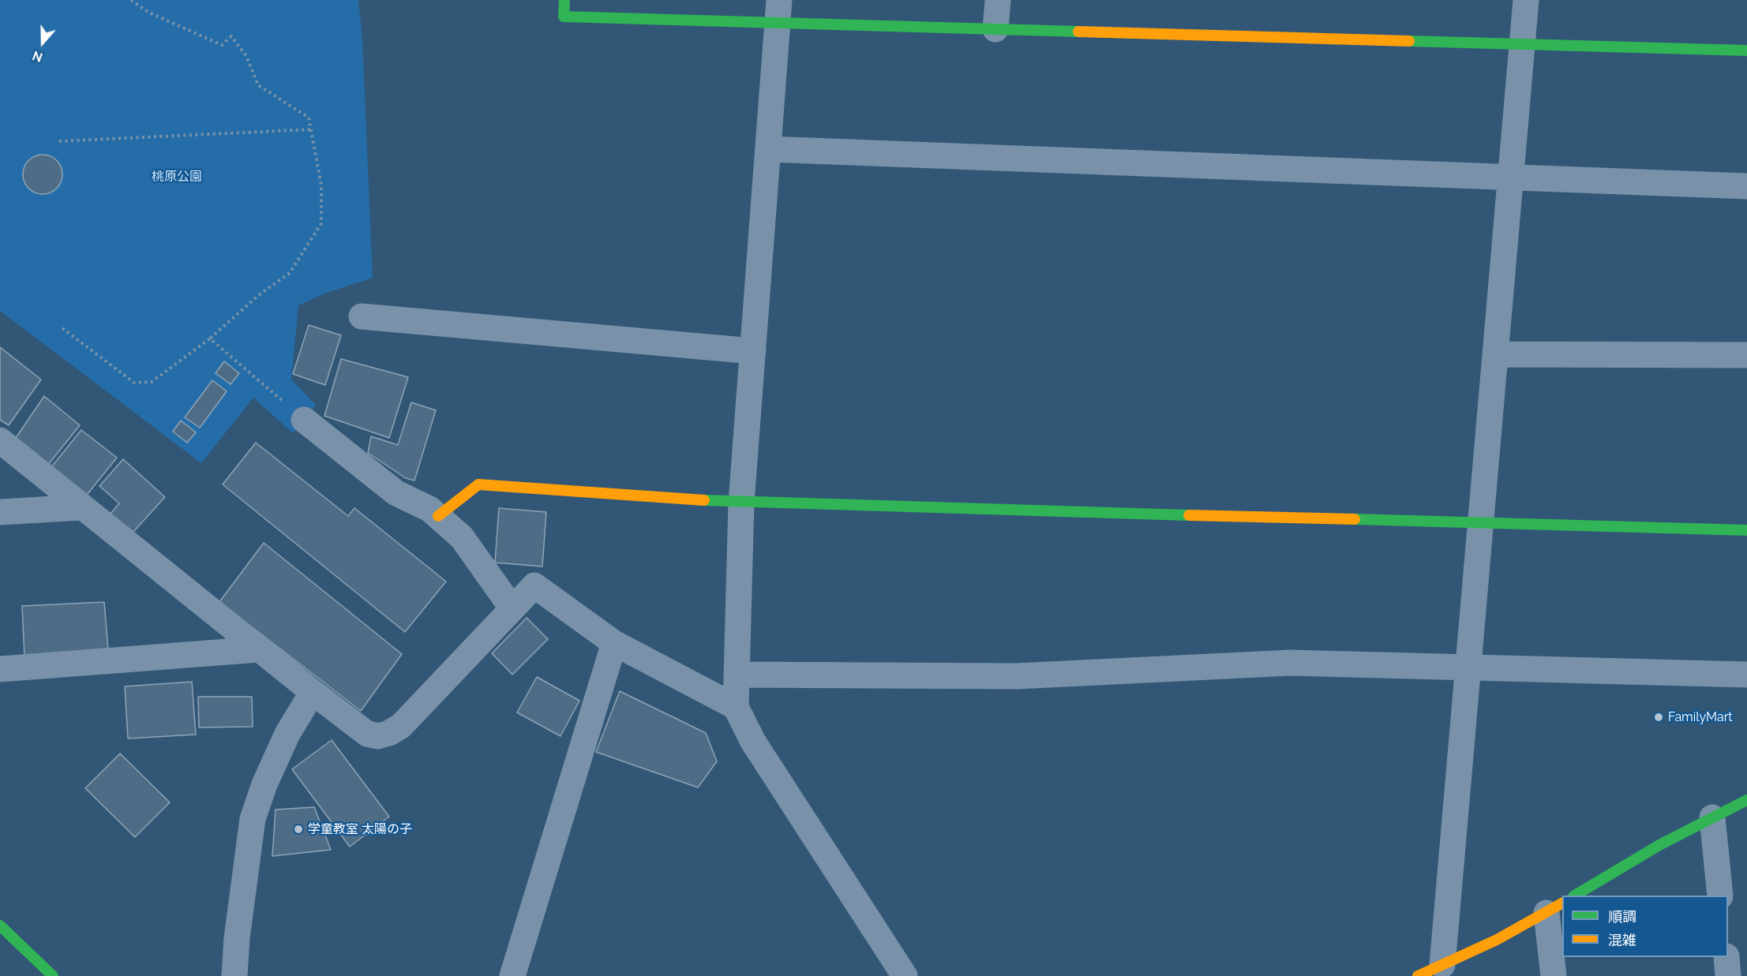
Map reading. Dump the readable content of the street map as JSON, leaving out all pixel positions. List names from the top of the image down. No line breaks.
{"parks":["桃原公園"],"places":["FamilyMart","学童教室 太陽の子"],"legend":["順調","混雑"],"north":"bottom"}
